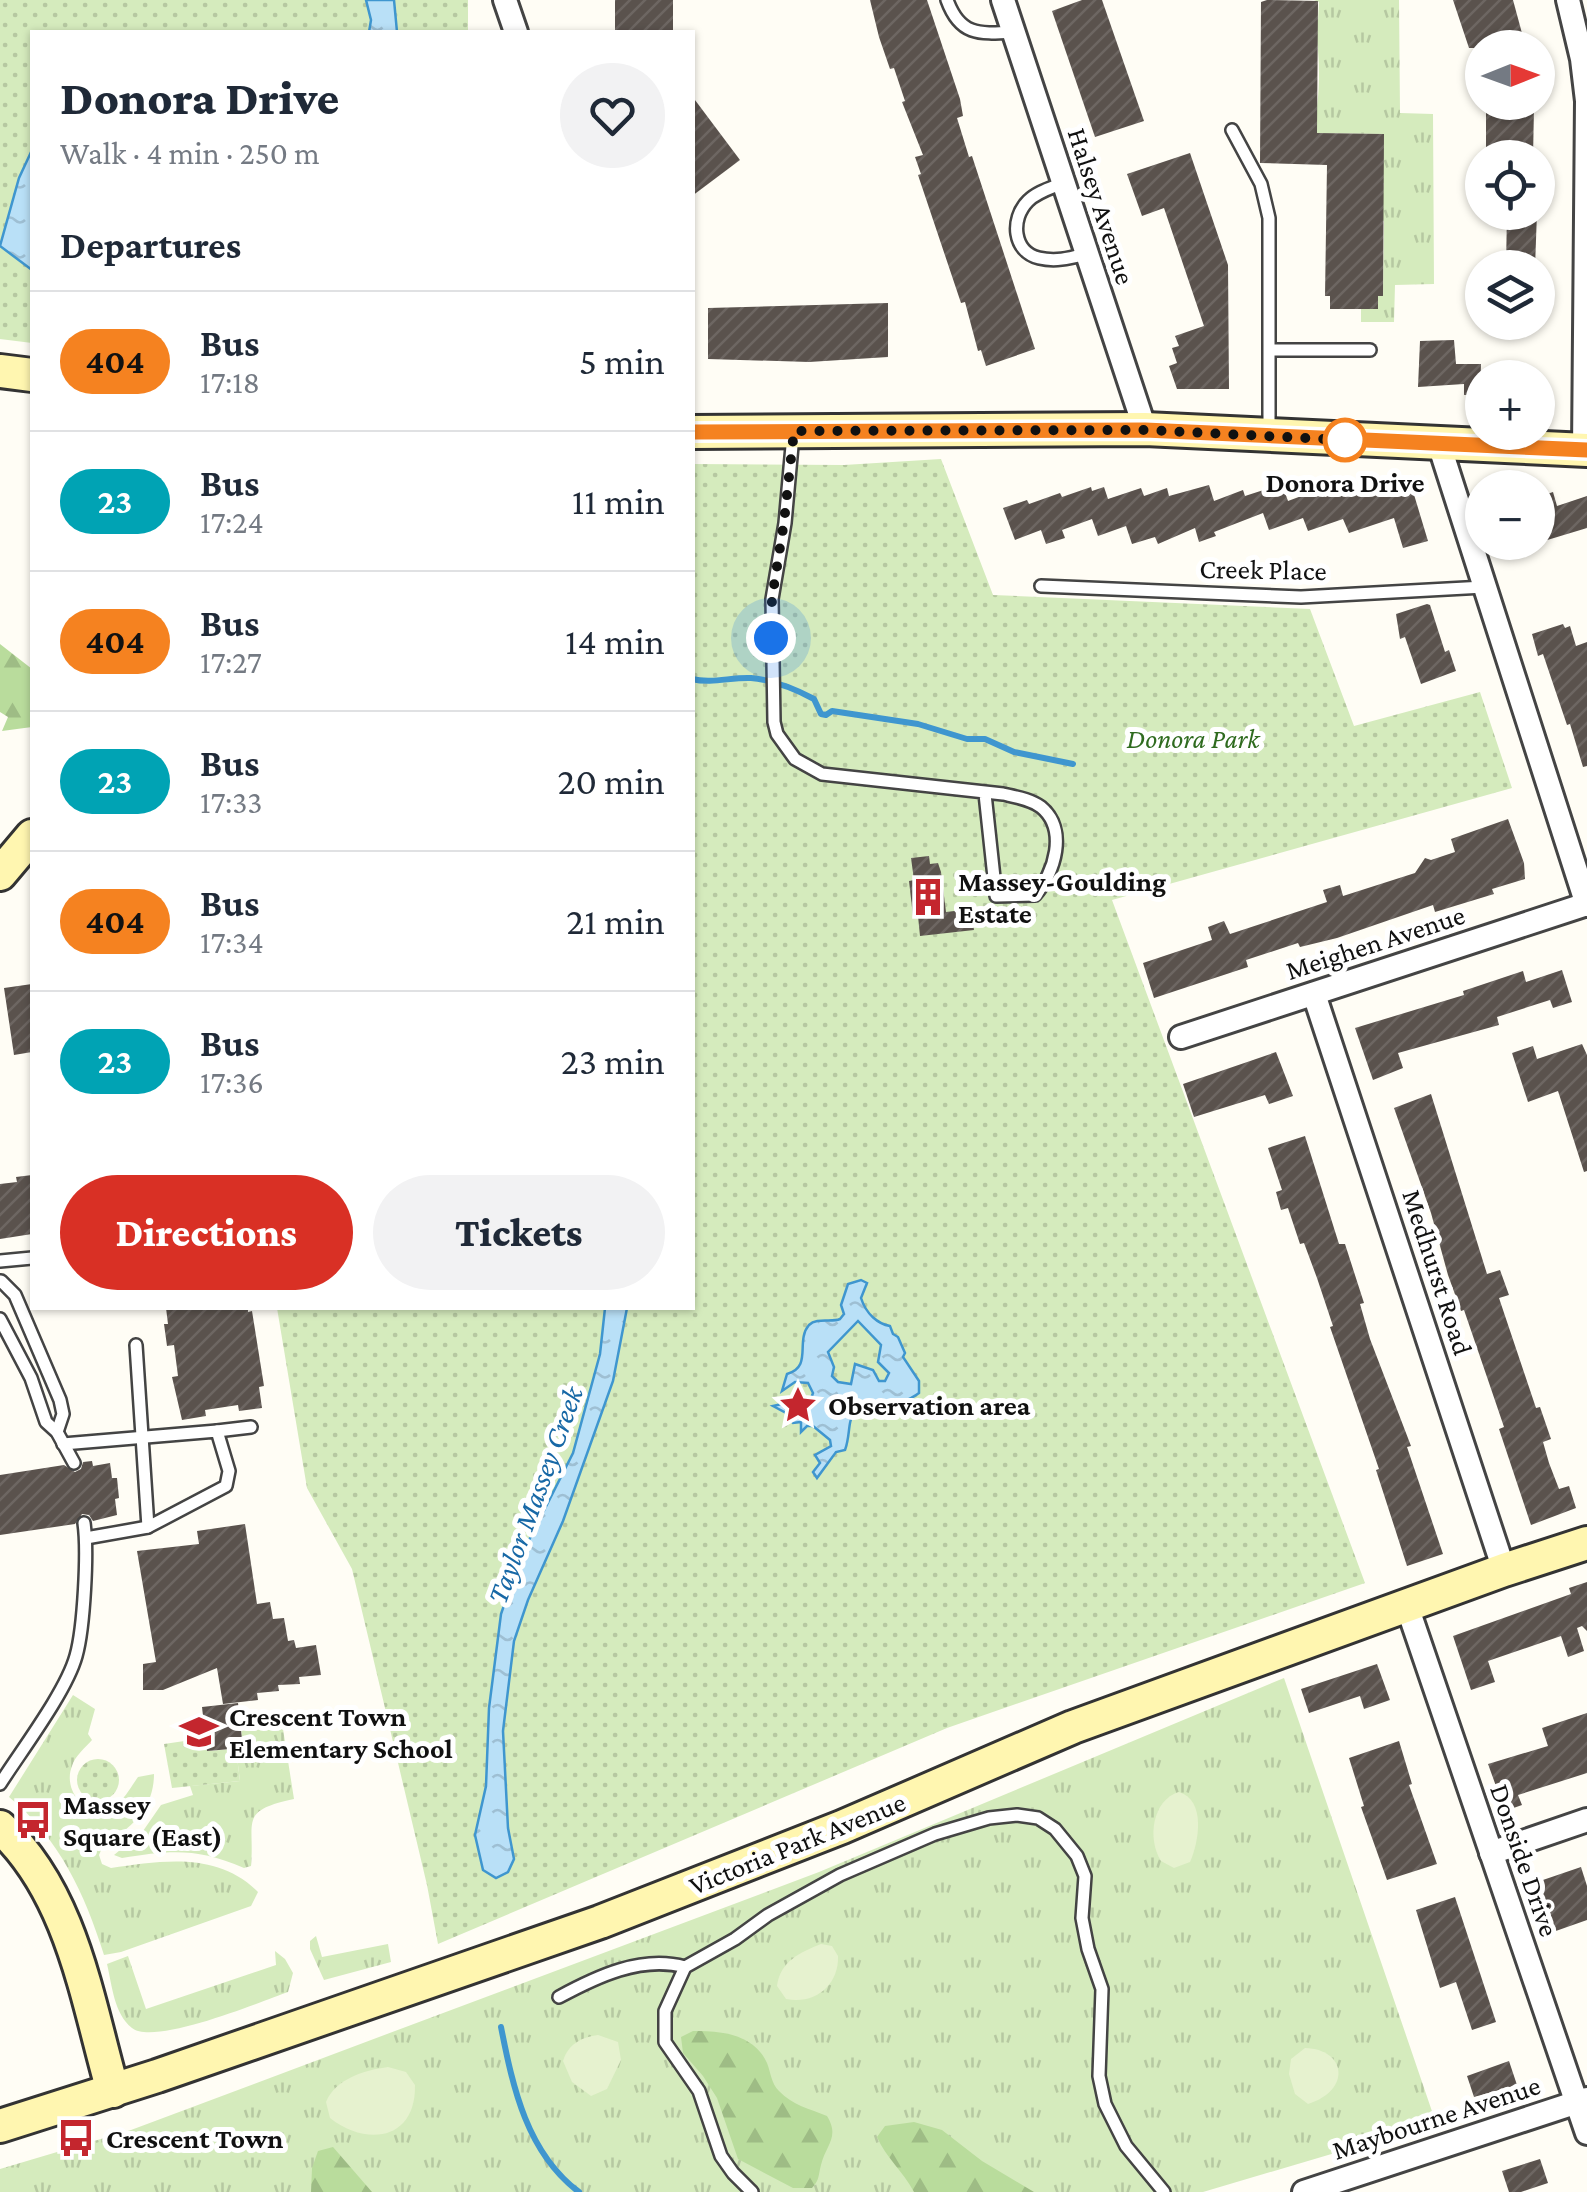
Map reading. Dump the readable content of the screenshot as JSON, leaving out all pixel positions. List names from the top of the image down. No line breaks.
{"streets":{"main road":["Victoria Park Avenue"],"street":["Halsey Avenue","Meighen Avenue","Medhurst Road","Donside Drive","Maybourne Avenue"],"lane":["Creek Place"]},"crossings":[["Meighen Avenue","Medhurst Road"],["Medhurst Road","Victoria Park Avenue"],["Victoria Park Avenue","Donside Drive"],["Donside Drive","Maybourne Avenue"]],"water":["Taylor Massey Creek"],"parks":["Donora Park"],"places":{"other":["Donora Drive"],"building":["Massey-Goulding Estate"],"place":["Observation area"],"school or university":["Crescent Town Elementary School"],"bus stop":["Massey Square (East)","Crescent Town"]},"lines":["bus line 404"],"north":"right","page":{"map_buttons":["+","−"],"heading":[["Donora Drive","Walk · 4 min · 250 m"],"Departures"],"list":[{"mark":"404","name":"Bus","note":"17:18","value":"5 min"},{"mark":"23","name":"Bus","note":"17:24","value":"11 min"},{"mark":"404","name":"Bus","note":"17:27","value":"14 min"},{"mark":"23","name":"Bus","note":"17:33","value":"20 min"},{"mark":"404","name":"Bus","note":"17:34","value":"21 min"},{"mark":"23","name":"Bus","note":"17:36","value":"23 min"}],"buttons":["Directions","Tickets"]}}
